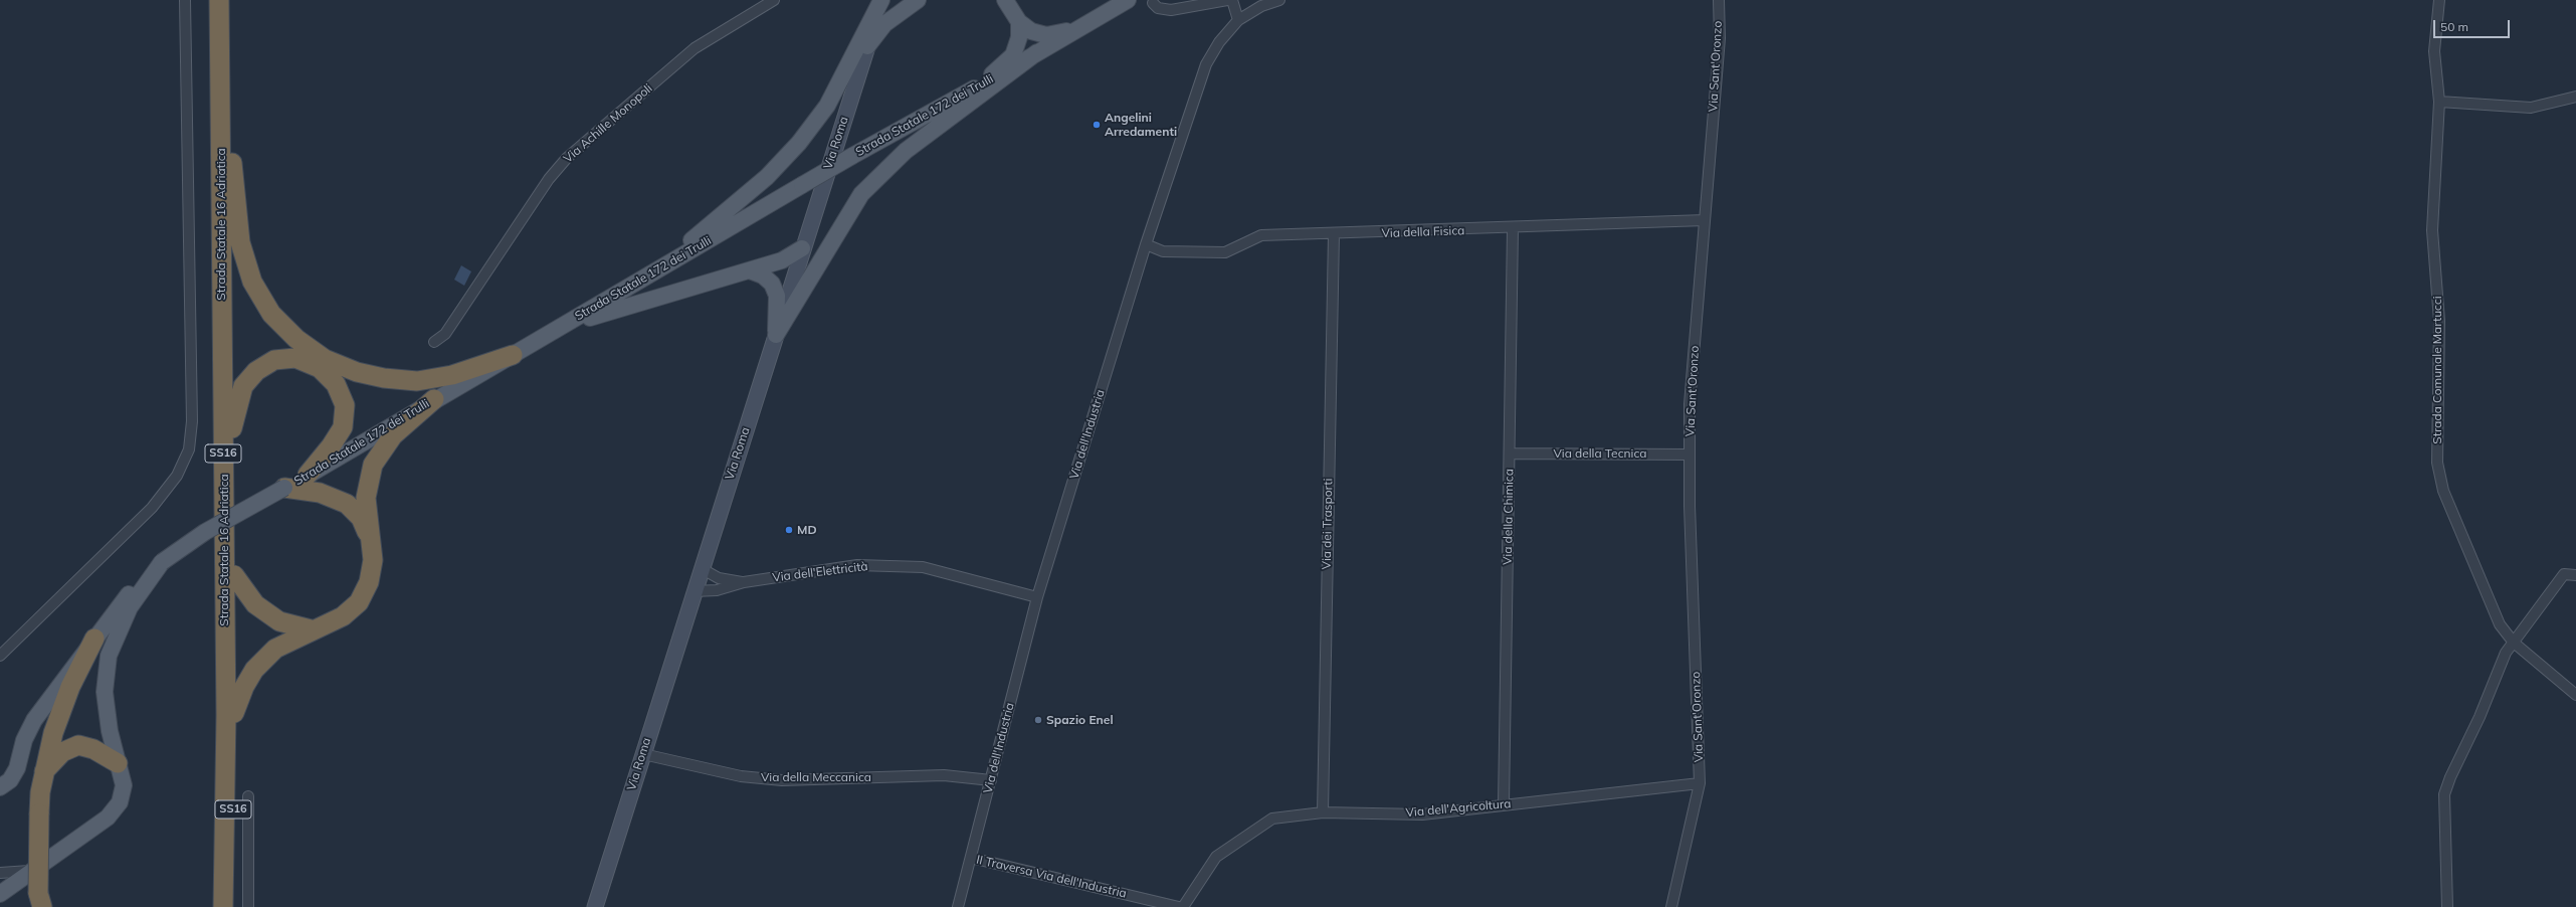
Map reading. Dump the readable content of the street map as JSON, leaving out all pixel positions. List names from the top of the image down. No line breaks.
{"streets":{"highway":["Strada Statale 16 Adriatica","SS16"],"main road":["Strada Statale 172 dei Trulli"],"street":["Via Sant'Oronzo","Via Achille Monopoli","Via Roma","Via della Fisica","Strada Comunale Martucci","Via dell'Industria","Via della Tecnica","Via della Chimica","Via dei Trasporti","Via dell'Elettricità","Via della Meccanica","Via dell'Agricoltura","II Traversa Via dell'Industria"]},"crossings":[["Via Sant'Oronzo","Via della Fisica"],["Via Sant'Oronzo","Via della Tecnica"],["Via Sant'Oronzo","Via dell'Agricoltura"],["Via Roma","Via dell'Elettricità"],["Via Roma","Via della Meccanica"],["Via della Fisica","Via dell'Industria"],["Via della Fisica","Via della Chimica"],["Via della Fisica","Via dei Trasporti"],["Via dell'Industria","Via dell'Elettricità"],["Via dell'Industria","Via della Meccanica"],["Via dell'Industria","II Traversa Via dell'Industria"],["Via della Tecnica","Via della Chimica"],["Via della Chimica","Via dell'Agricoltura"],["Via dei Trasporti","Via dell'Agricoltura"]],"places":["Angelini Arredamenti","MD","Spazio Enel"],"scale_bar":"50 m"}
